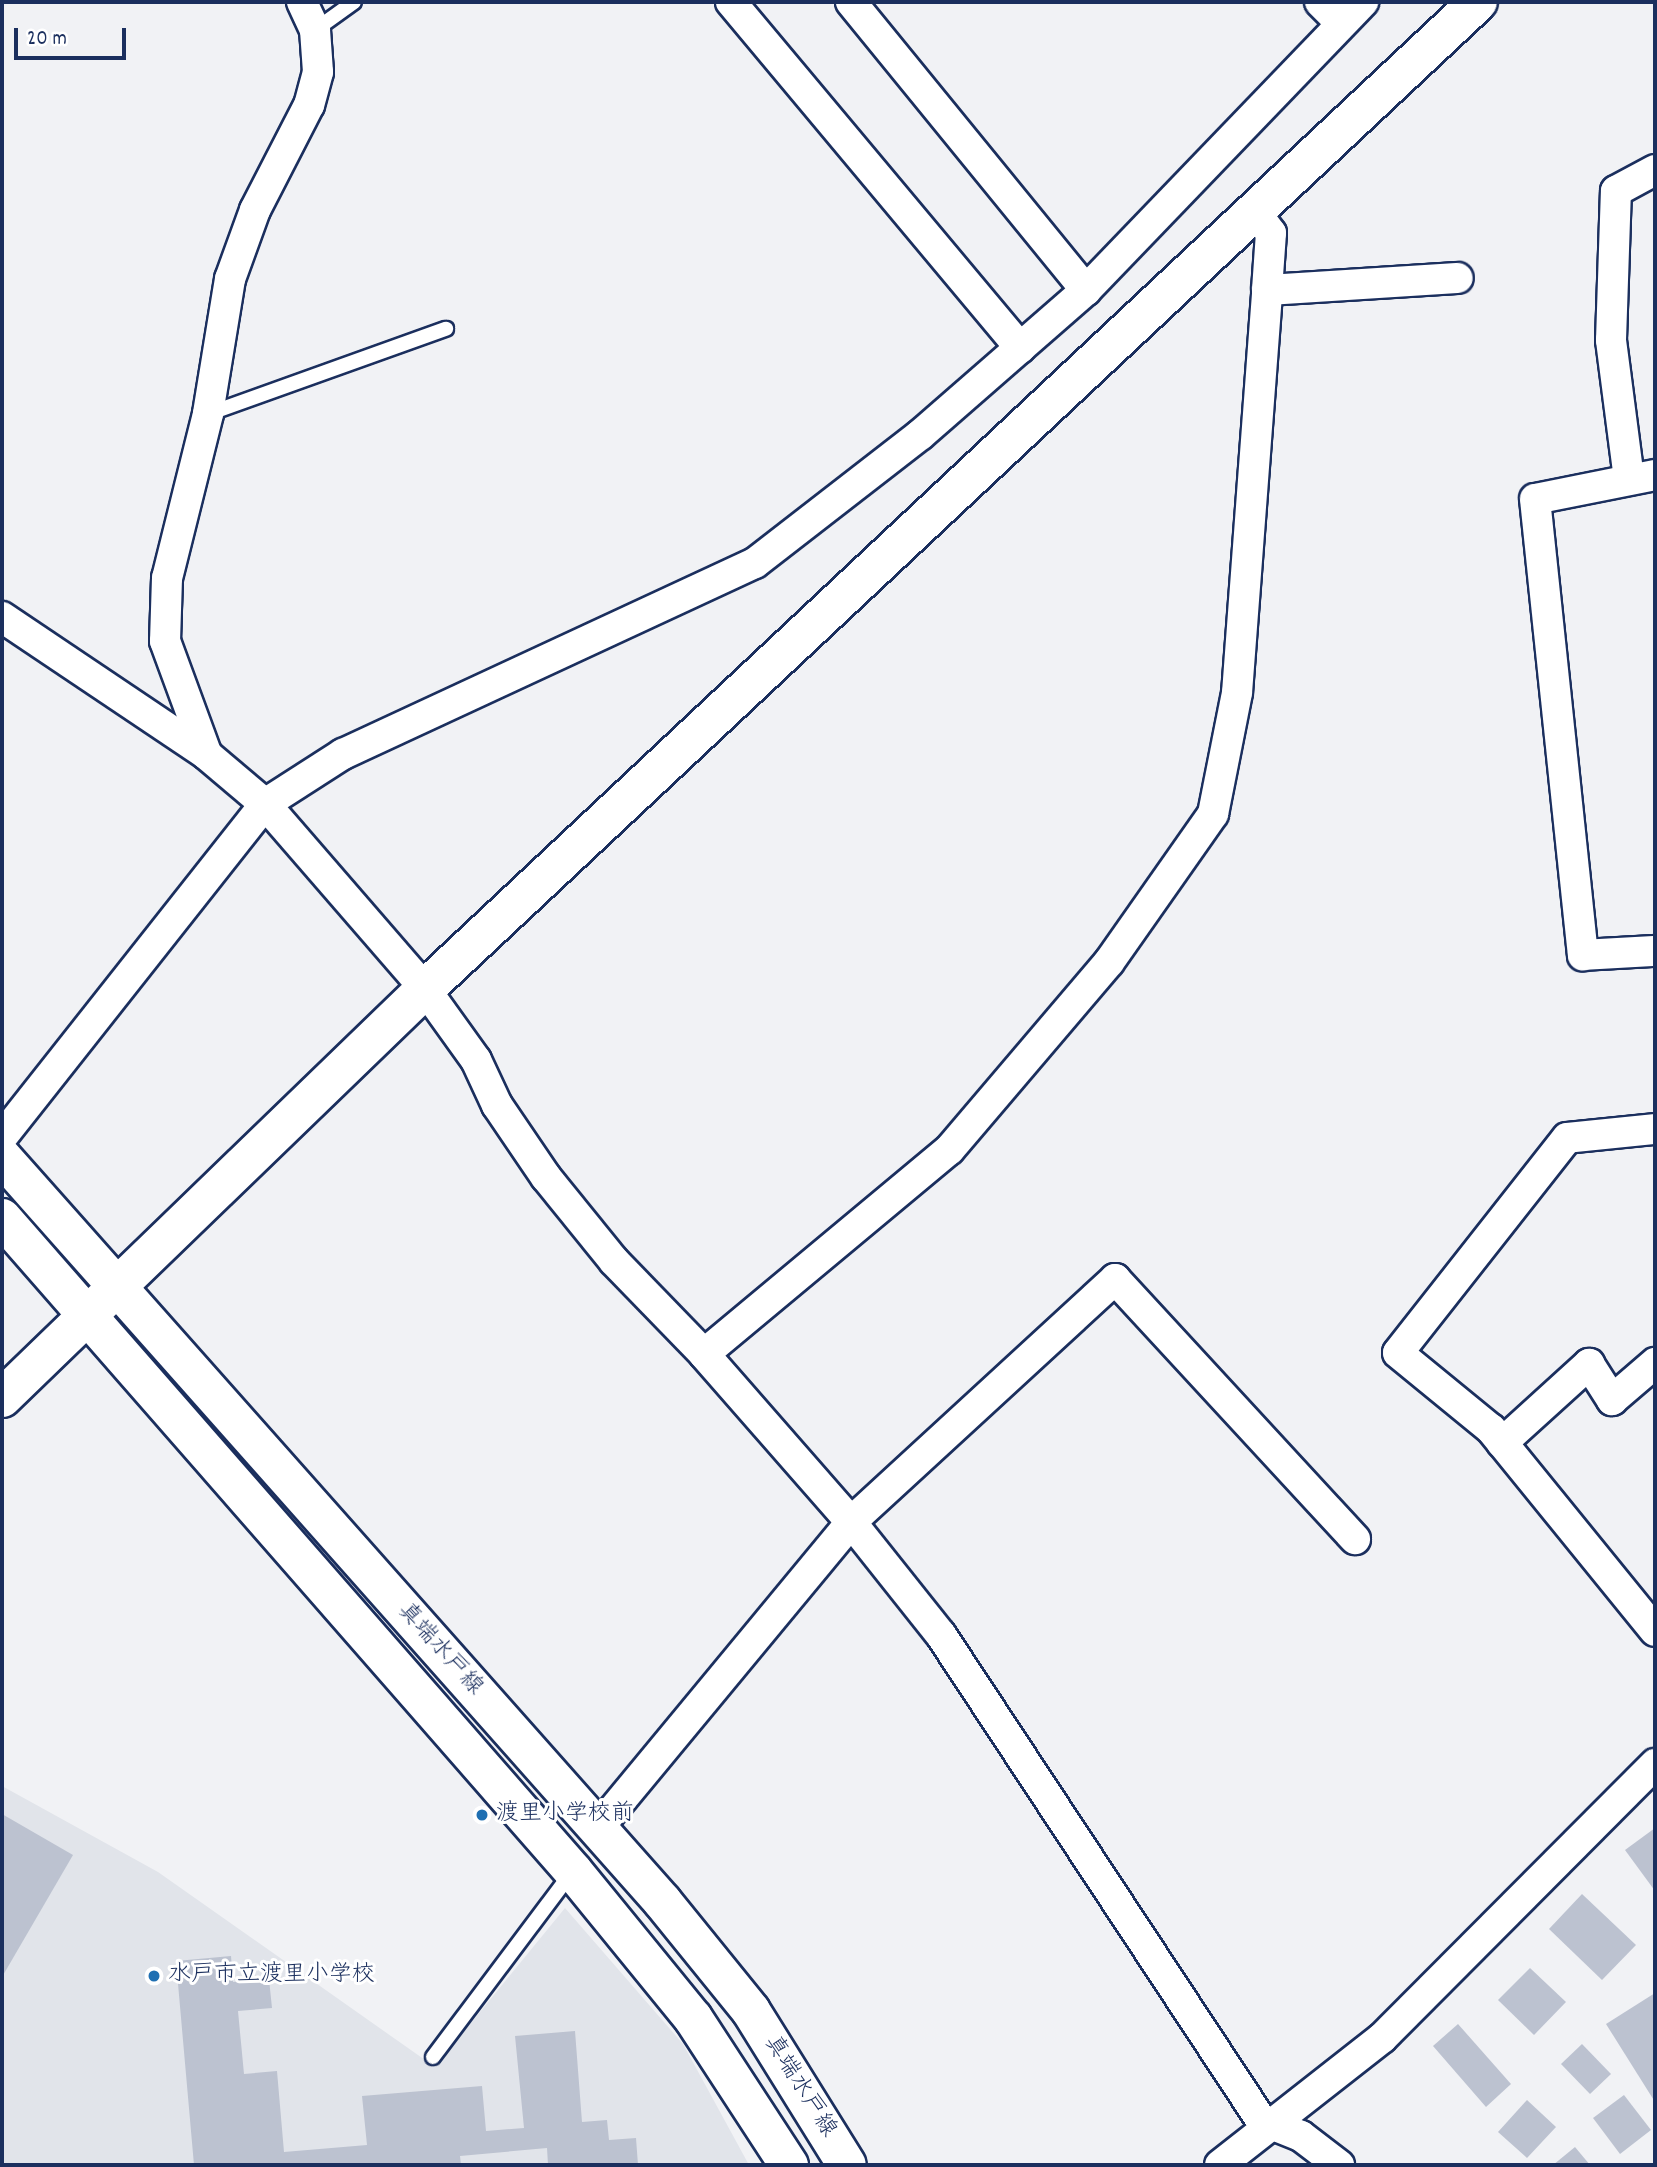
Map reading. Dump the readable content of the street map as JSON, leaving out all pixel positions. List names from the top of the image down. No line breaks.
{"streets":{"main road":["真端水戸線"]},"places":["渡里小学校前","水戸市立渡里小学校"],"scale_bar":"20 m"}
